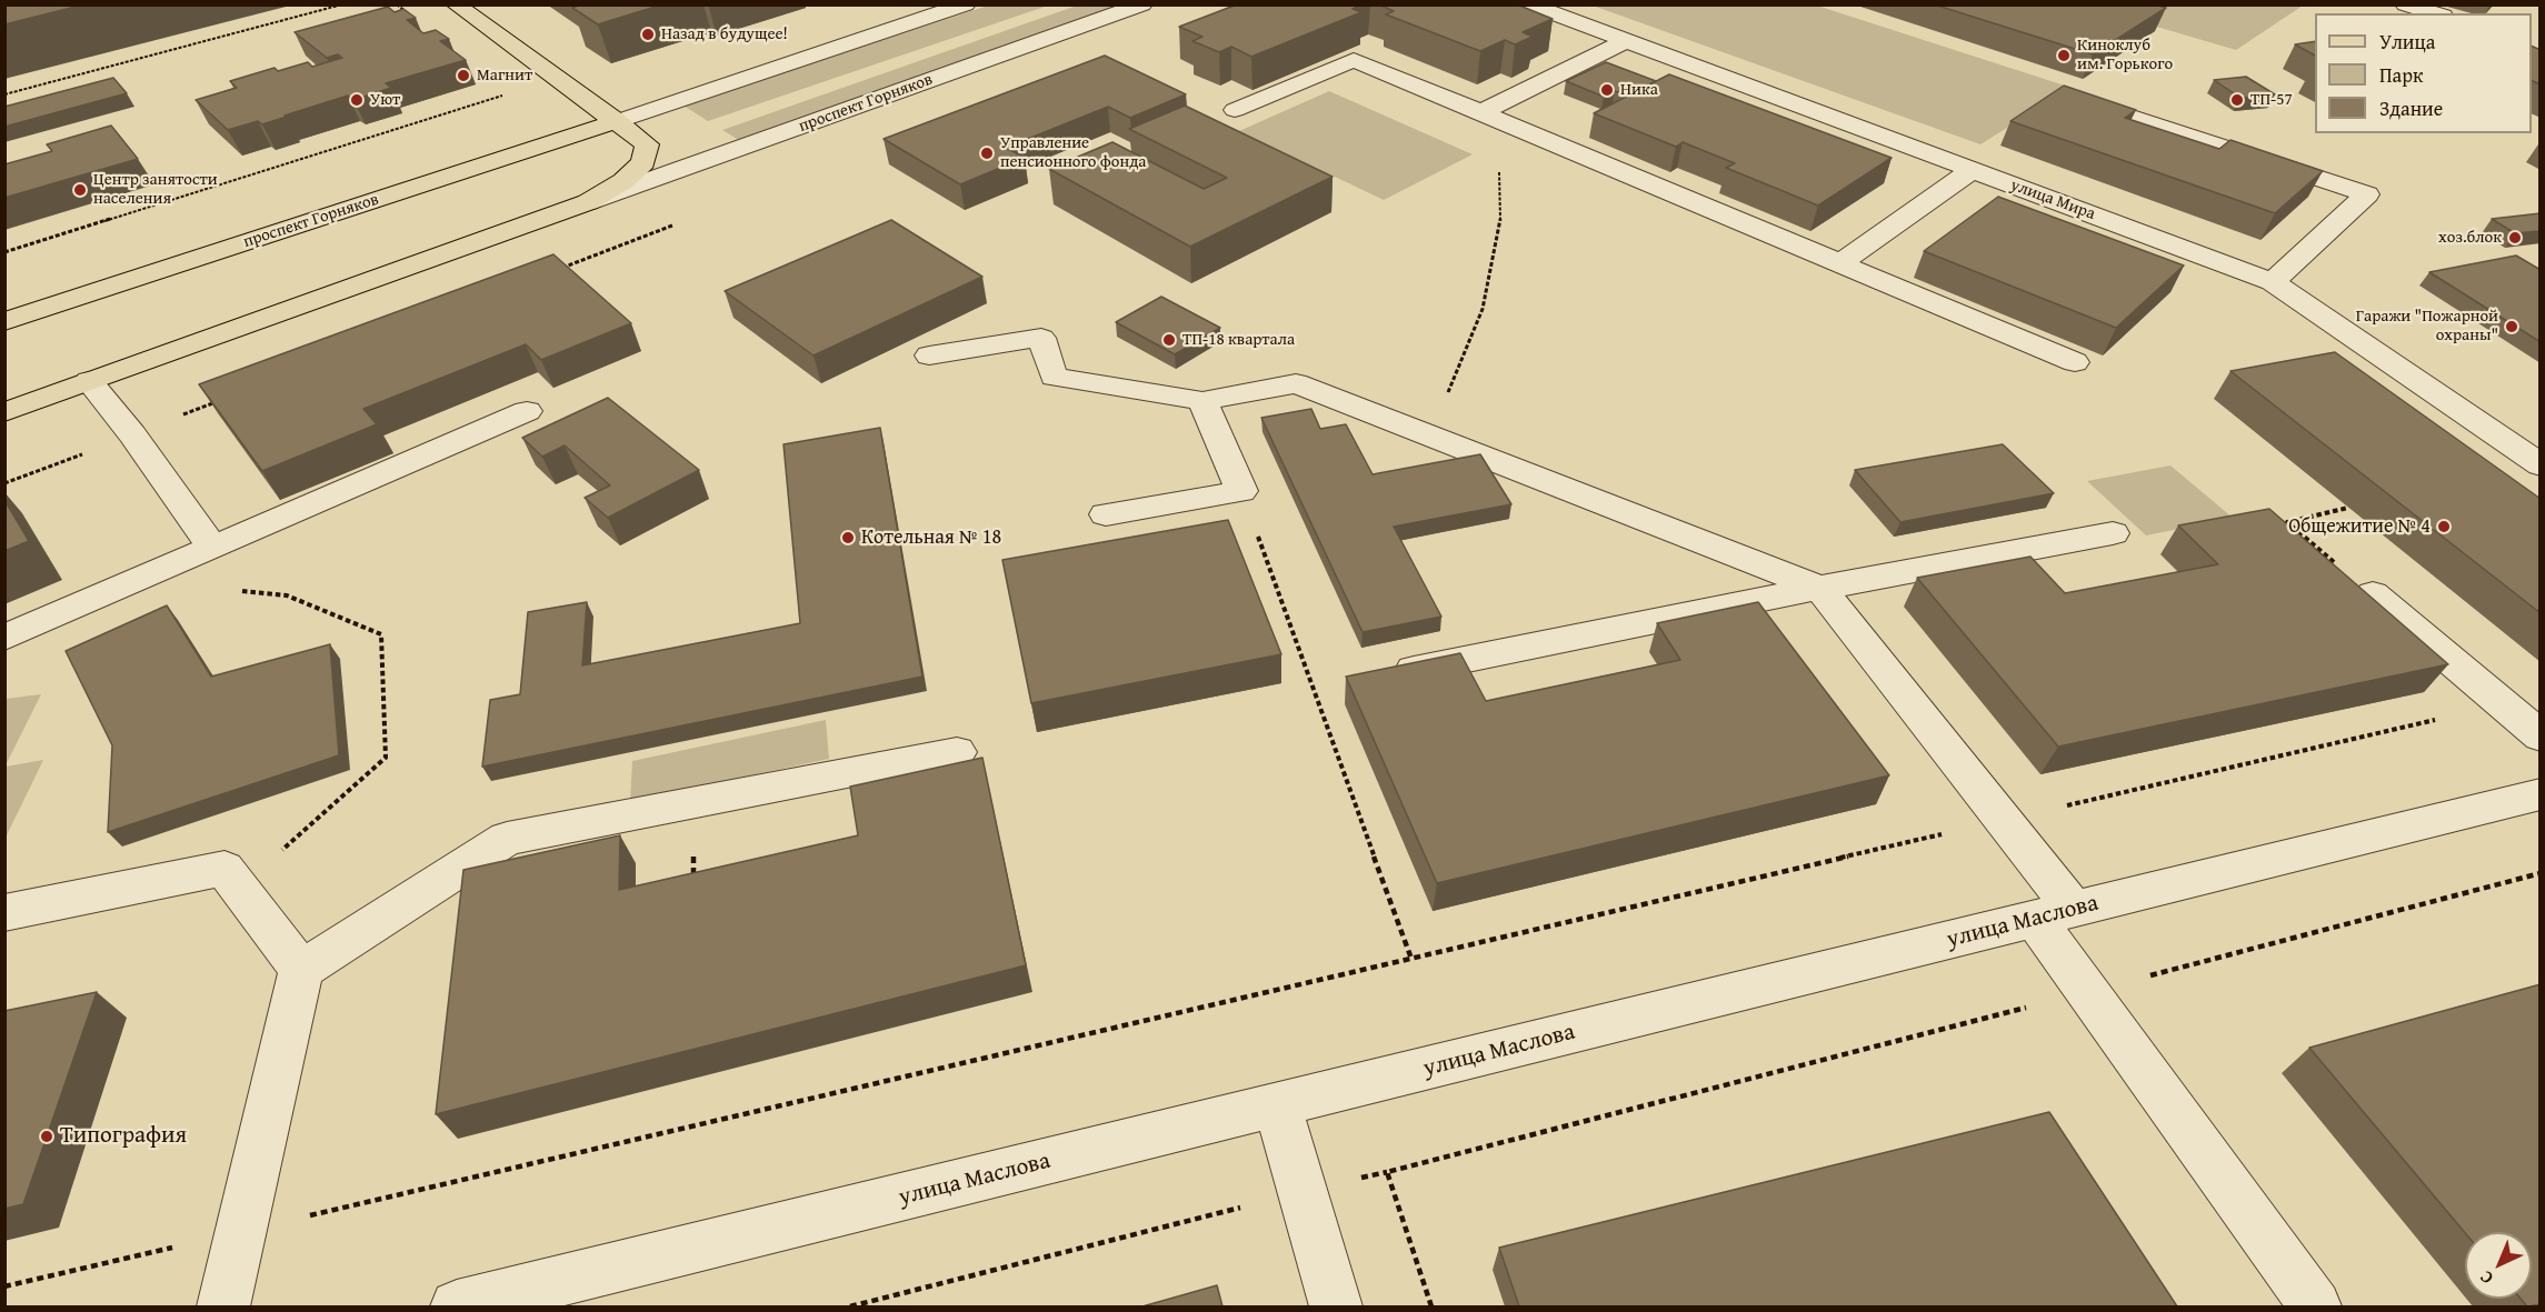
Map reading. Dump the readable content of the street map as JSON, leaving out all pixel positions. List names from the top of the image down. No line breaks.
{"streets":{"main road":["проспект Горняков"],"street":["улица Мира","улица Маслова"]},"places":["Назад в будущее!","Киноклуб им. Горького","Магнит","Ника","Уют","ТП-57","Управление пенсионного фонда","Центр занятости населения","хоз.блок","Гаражи \"Пожарной охраны\"","ТП-18 квартала","Общежитие № 4","Котельная № 18","Типография"],"legend":["Улица","Парк","Здание"],"north":"bottom left"}
